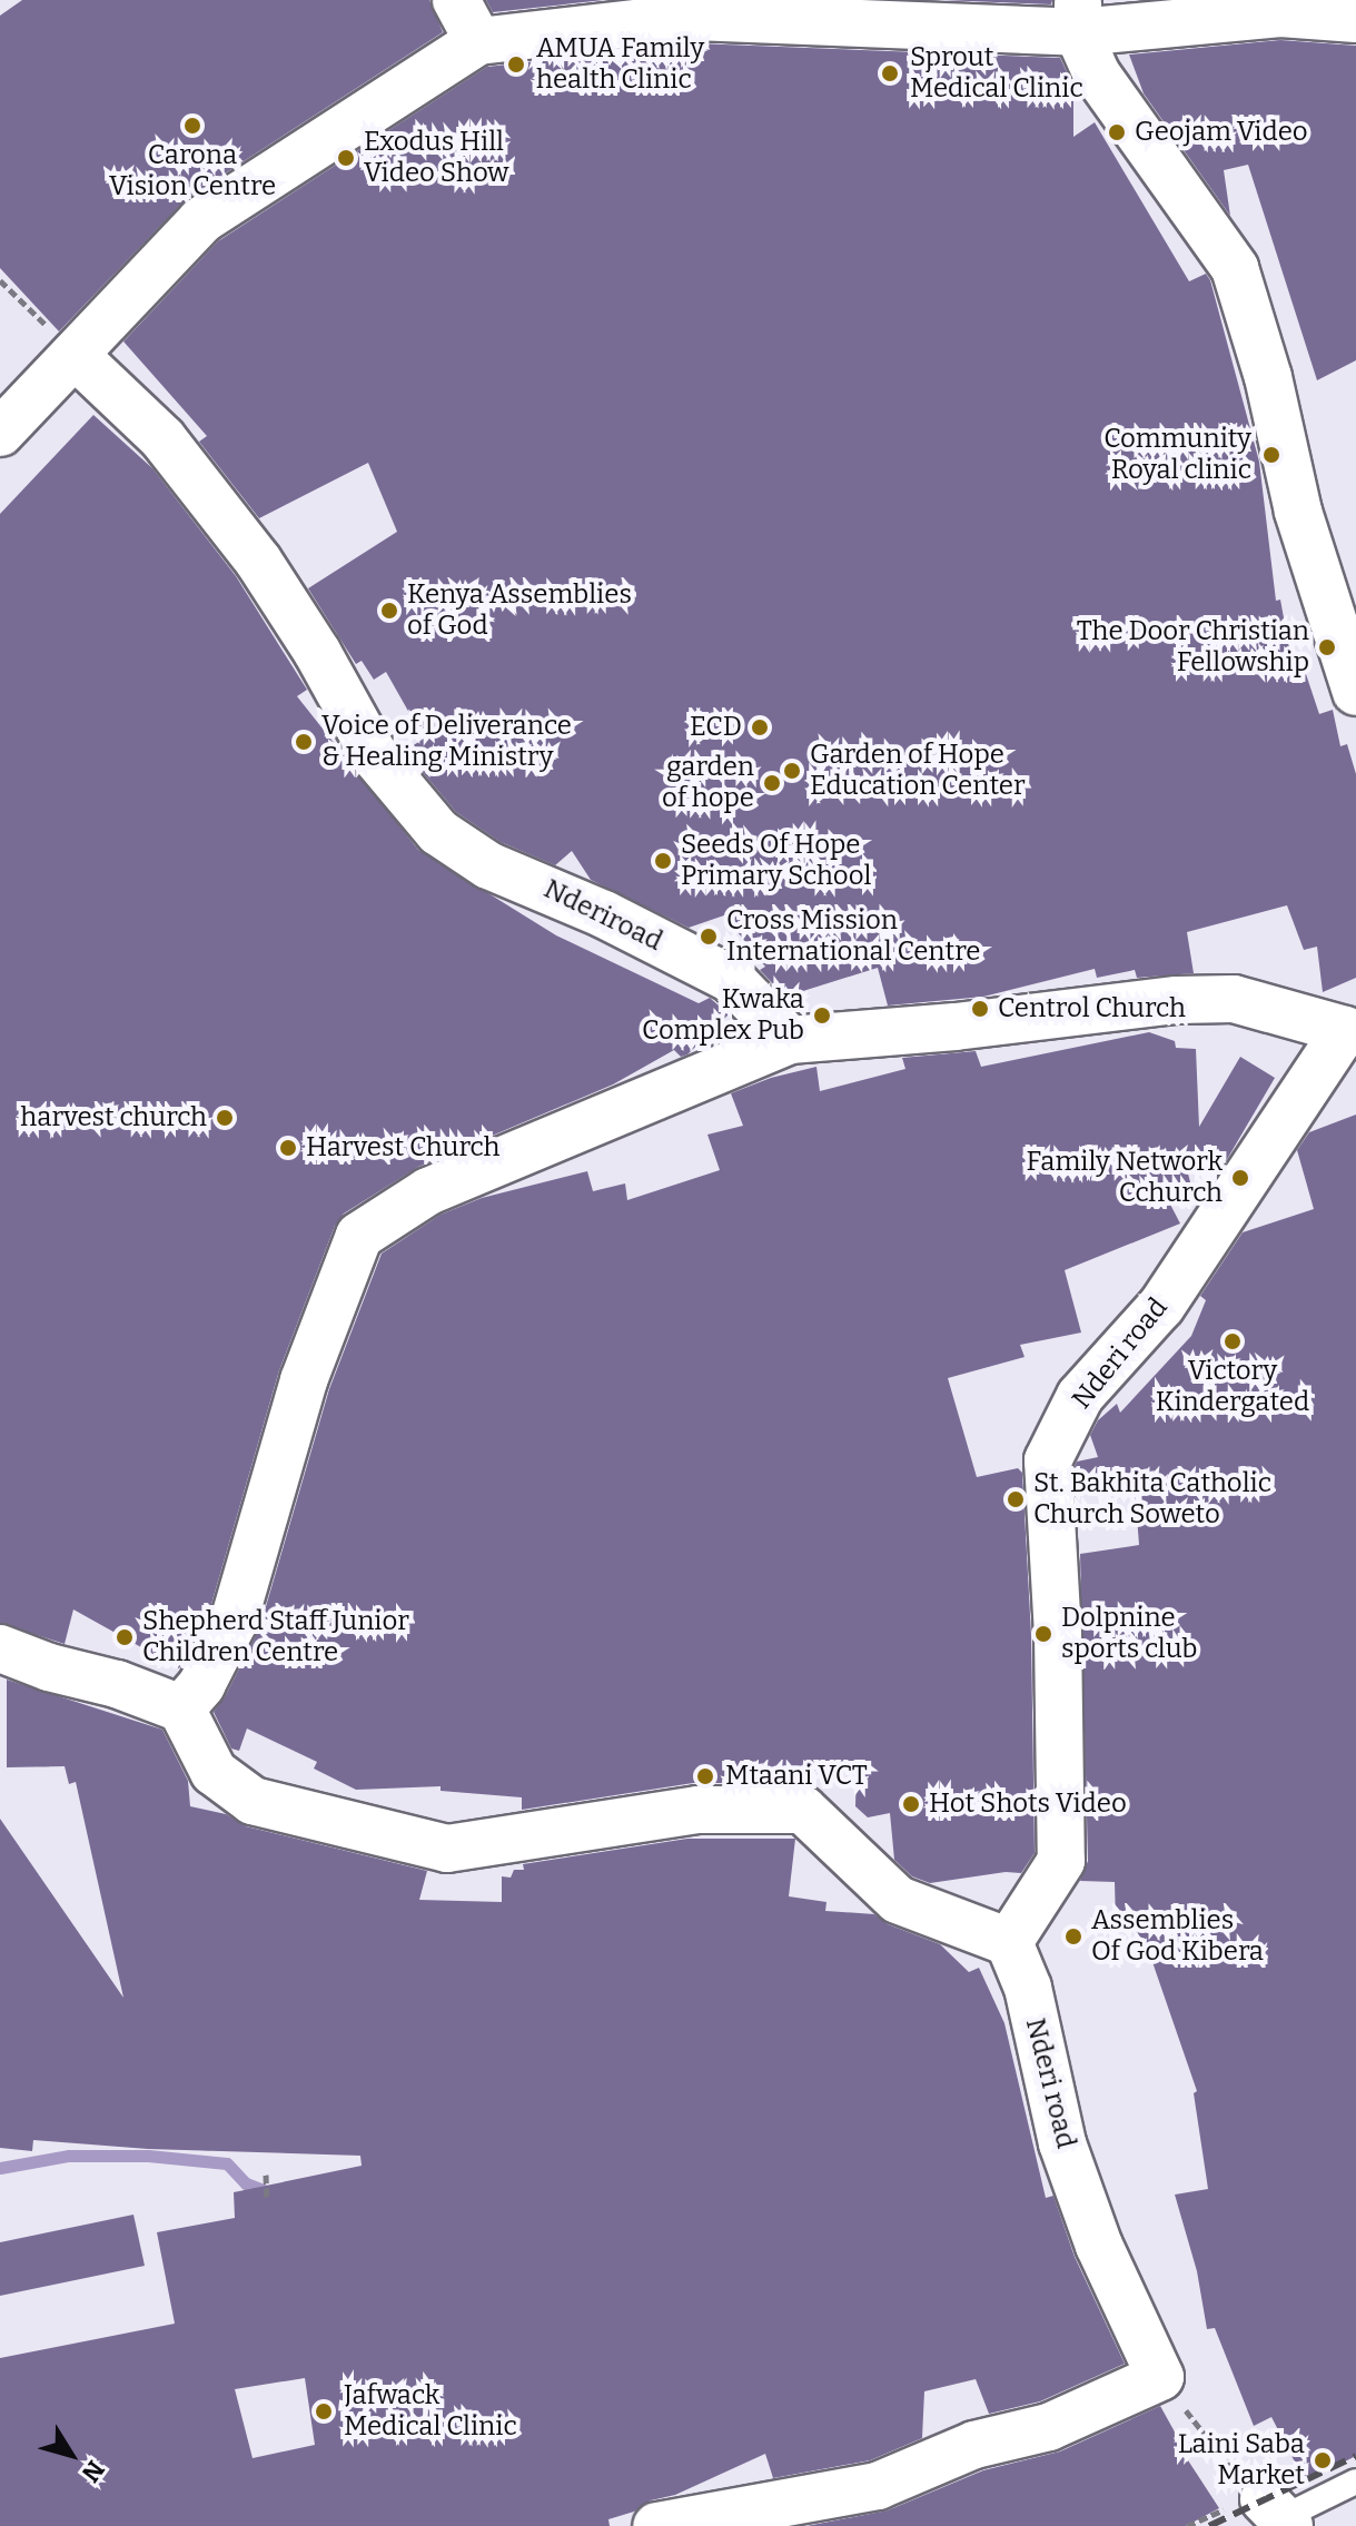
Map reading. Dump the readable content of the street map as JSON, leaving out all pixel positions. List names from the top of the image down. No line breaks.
{"streets":{"street":["Nderiroad","Nderi road"]},"places":["AMUA Family health Clinic","Sprout Medical Clinic","Carona Vision Centre","Geojam Video","Exodus Hill Video Show","Community Royal clinic","Kenya Assemblies of God","The Door Christian Fellowship","ECD","Voice of Deliverance & Healing Ministry","Garden of Hope Education Center","garden of hope","Seeds Of Hope Primary School","Cross Mission International Centre","Centrol Church","Kwaka Complex Pub","harvest church","Harvest Church","Family Network Cchurch","Victory Kindergated","St. Bakhita Catholic Church Soweto","Dolpnine sports club","Shepherd Staff Junior Children Centre","Mtaani VCT","Hot Shots Video","Assemblies Of God Kibera","Jafwack Medical Clinic","Laini Saba Market"],"north":"bottom right"}
